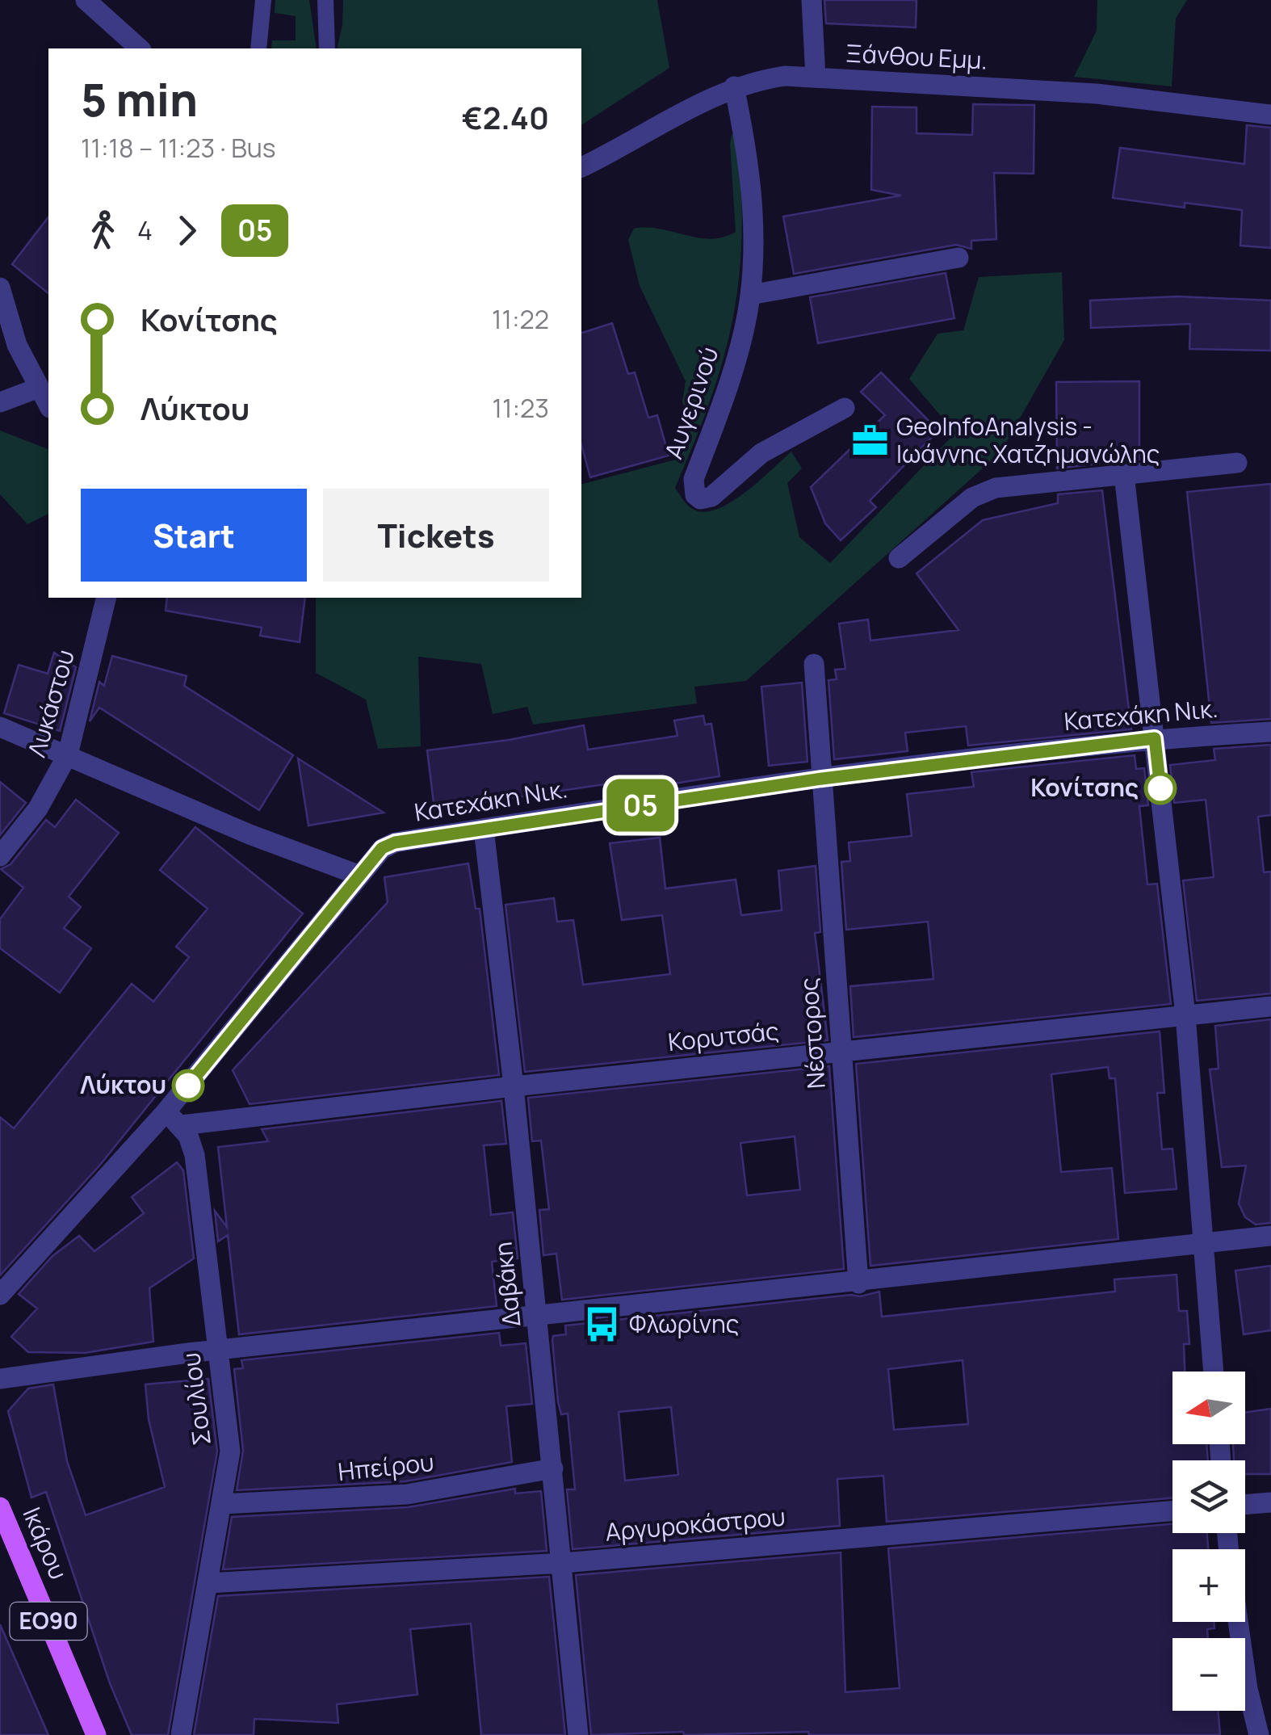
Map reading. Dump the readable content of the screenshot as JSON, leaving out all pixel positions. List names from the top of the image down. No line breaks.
{"streets":{"main road":["Ικάρου","ΕΟ90"],"street":["Ξάνθου Εμμ.","Αυγερινού","Λυκάστου","Κατεχάκη Νικ.","Νέστορος","Κορυτσάς","Δαβάκη","Σουλίου","Ηπείρου","Αργυροκάστρου"]},"crossings":[["Ξάνθου Εμμ.","Αυγερινού"],["Κατεχάκη Νικ.","Νέστορος"],["Κατεχάκη Νικ.","Δαβάκη"],["Νέστορος","Κορυτσάς"],["Κορυτσάς","Δαβάκη"],["Κορυτσάς","Σουλίου"],["Δαβάκη","Ηπείρου"],["Δαβάκη","Αργυροκάστρου"],["Σουλίου","Ηπείρου"],["Σουλίου","Αργυροκάστρου"]],"places":{"office":["GeoInfoAnalysis - Ιωάννης Χατζημανώλης"],"other":["Κονίτσης","Λύκτου"],"bus stop":["Φλωρίνης"]},"lines":["bus line 05"],"north":"left","page":{"on_map":"05","heading":["5 min","11:18 – 11:23 · Bus","€2.40"],"legs":["4","05"],"list":[{"name":"Κονίτσης","value":"11:22"},{"name":"Λύκτου","value":"11:23"}],"buttons":["Start","Tickets"],"map_buttons":["+","−"]}}
